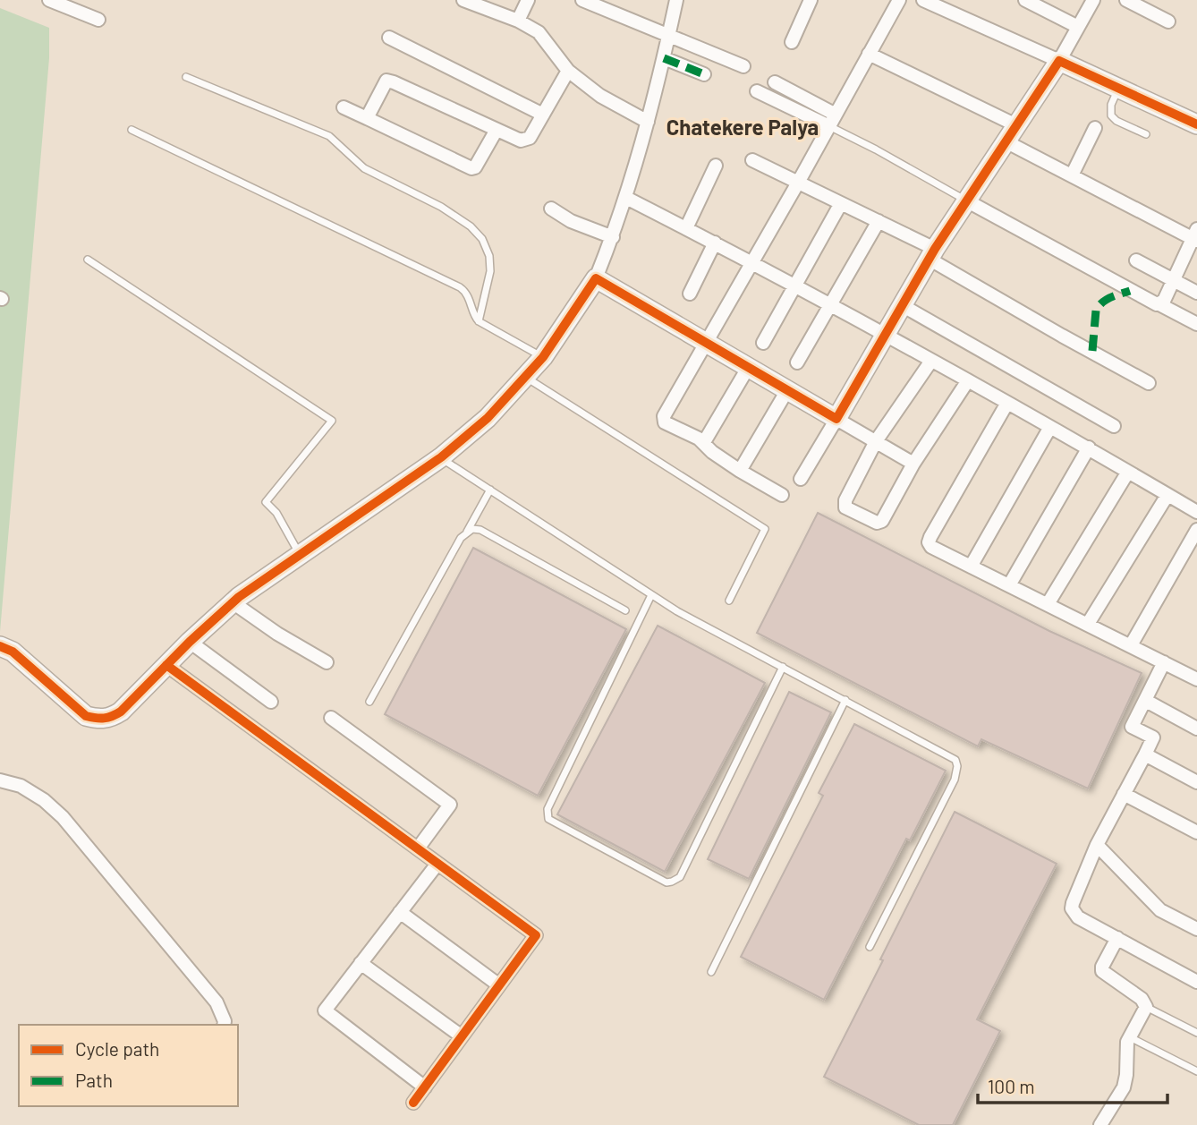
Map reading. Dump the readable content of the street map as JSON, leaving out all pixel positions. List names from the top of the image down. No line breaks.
{"districts":["Chatekere Palya"],"legend":["Cycle path","Path"],"scale_bar":"100 m"}
